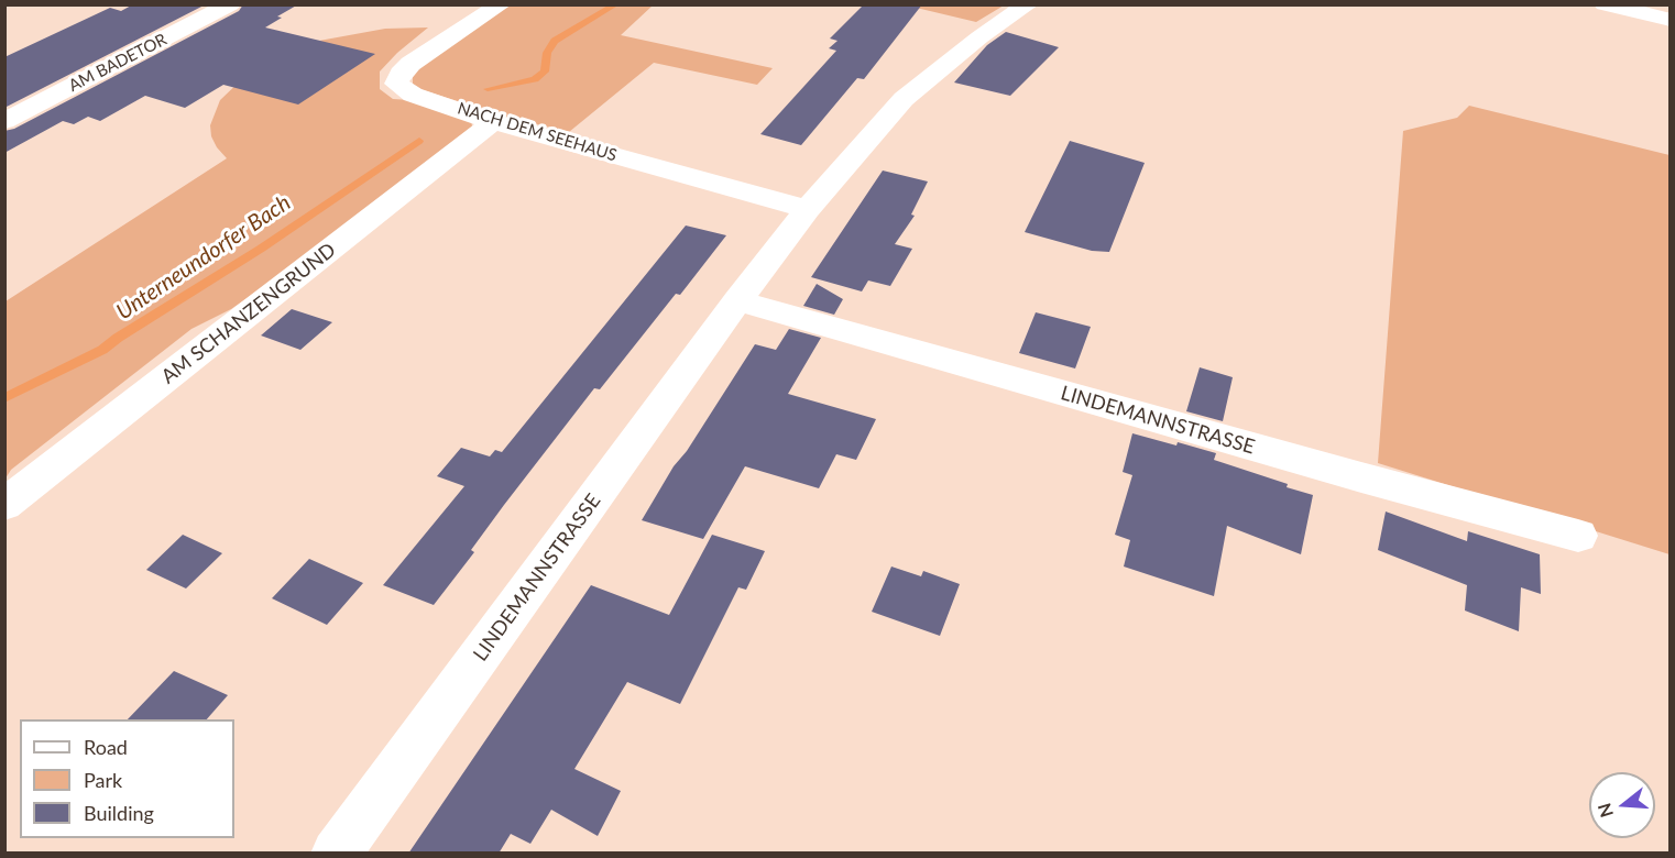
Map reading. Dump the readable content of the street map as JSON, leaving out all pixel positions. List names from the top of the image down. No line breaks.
{"streets":{"street":["AM BADETOR","NACH DEM SEEHAUS","AM SCHANZENGRUND","LINDEMANNSTRASSE"]},"crossings":[["NACH DEM SEEHAUS","AM SCHANZENGRUND"],["NACH DEM SEEHAUS","LINDEMANNSTRASSE"]],"water":["Unterneundorfer Bach"],"legend":["Road","Park","Building"],"north":"left"}
